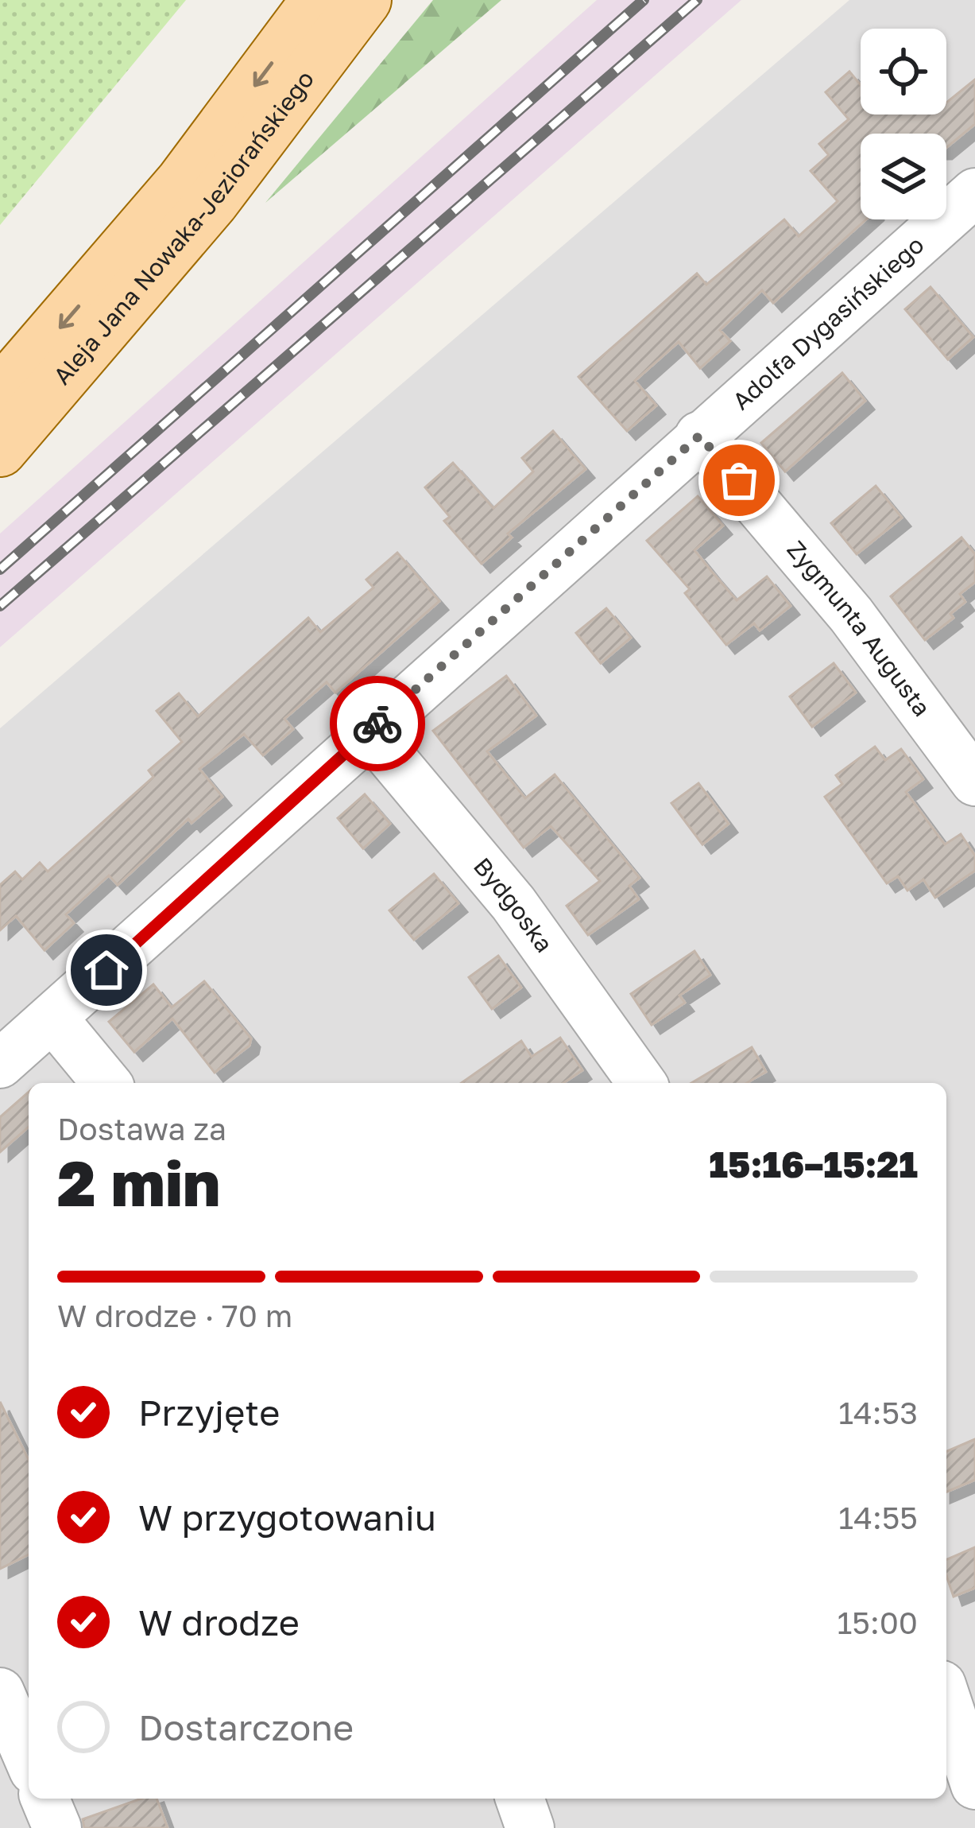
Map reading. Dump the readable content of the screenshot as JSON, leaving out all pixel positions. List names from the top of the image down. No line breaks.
{"streets":{"main road":["Aleja Jana Nowaka-Jeziorańskiego"],"street":["Adolfa Dygasińskiego","Zygmunta Augusta","Bydgoska"]},"crossings":[["Adolfa Dygasińskiego","Zygmunta Augusta"],["Adolfa Dygasińskiego","Bydgoska"]],"page":{"heading":["2 min","Dostawa za","15:16–15:21"],"bar":"W drodze · 70 m","list":[["Przyjęte","14:53"],["W przygotowaniu","14:55"],["W drodze","15:00"],"Dostarczone"]}}
